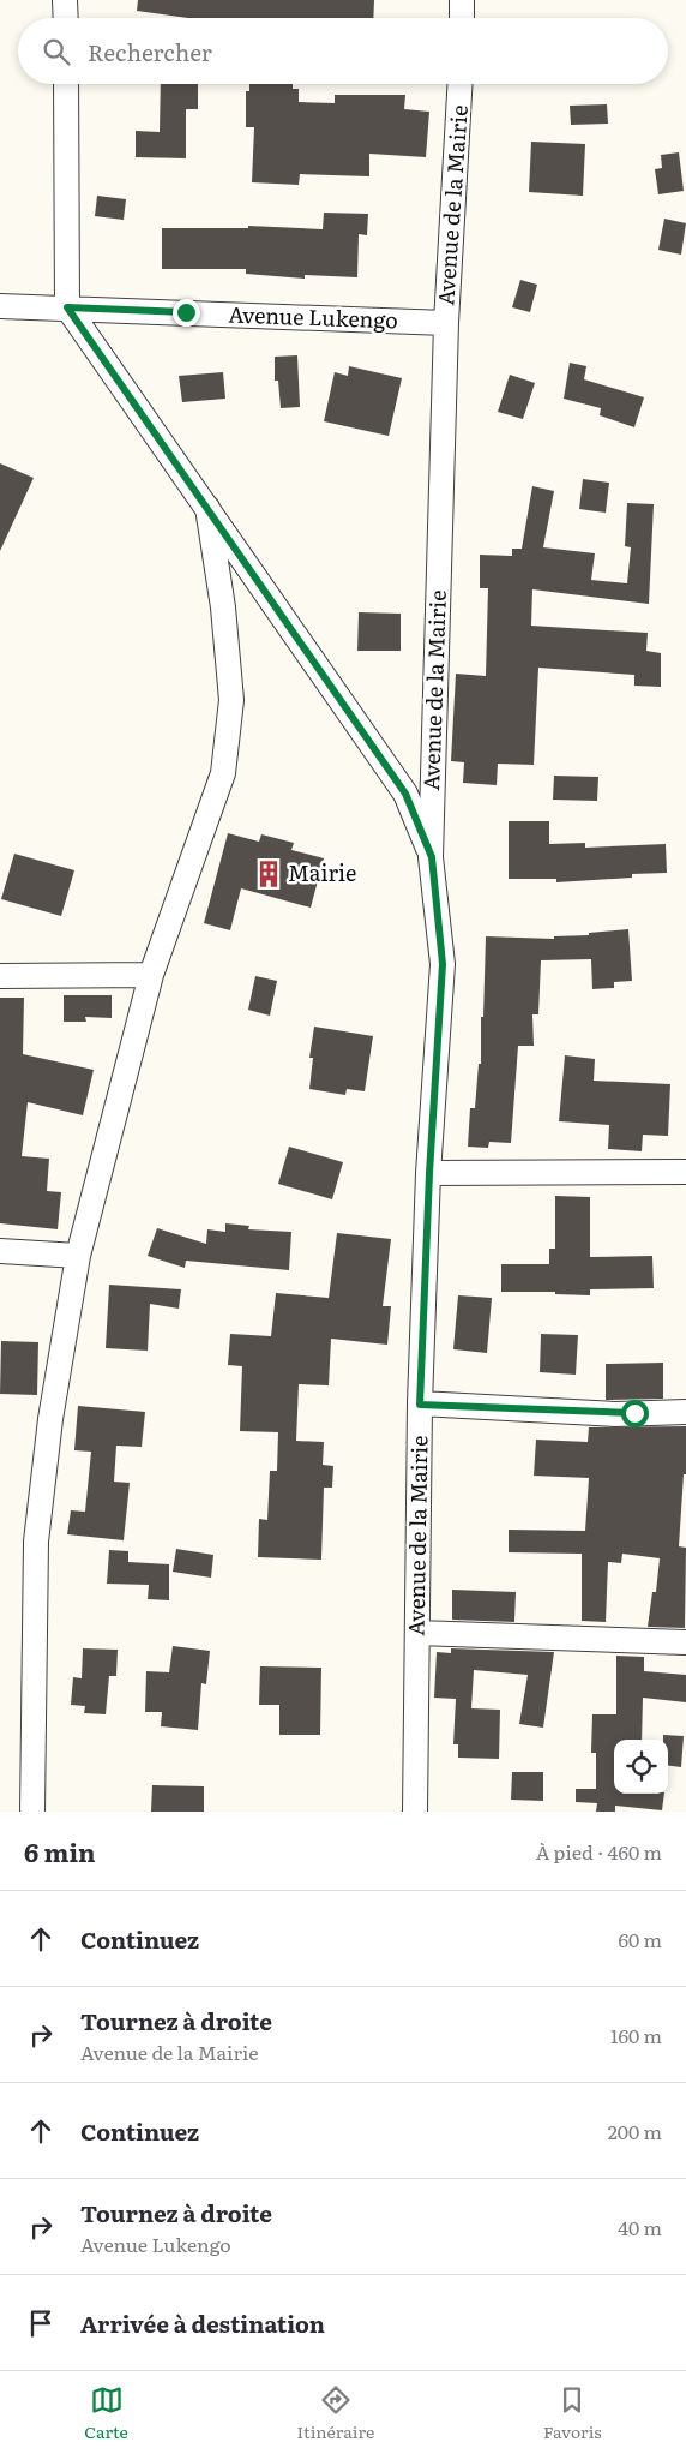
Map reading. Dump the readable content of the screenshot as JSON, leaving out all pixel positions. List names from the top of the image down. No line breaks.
{"streets":{"street":["Avenue de la Mairie","Avenue Lukengo"]},"crossings":[["Avenue de la Mairie","Avenue Lukengo"]],"places":{"building":["Mairie"]},"page":{"search":"Rechercher","heading":["6 min","À pied · 460 m"],"list":[["Continuez","60 m"],["Tournez à droite","Avenue de la Mairie","160 m"],["Continuez","200 m"],["Tournez à droite","Avenue Lukengo","40 m"],"Arrivée à destination"],"nav":["Carte","Itinéraire","Favoris"]}}
